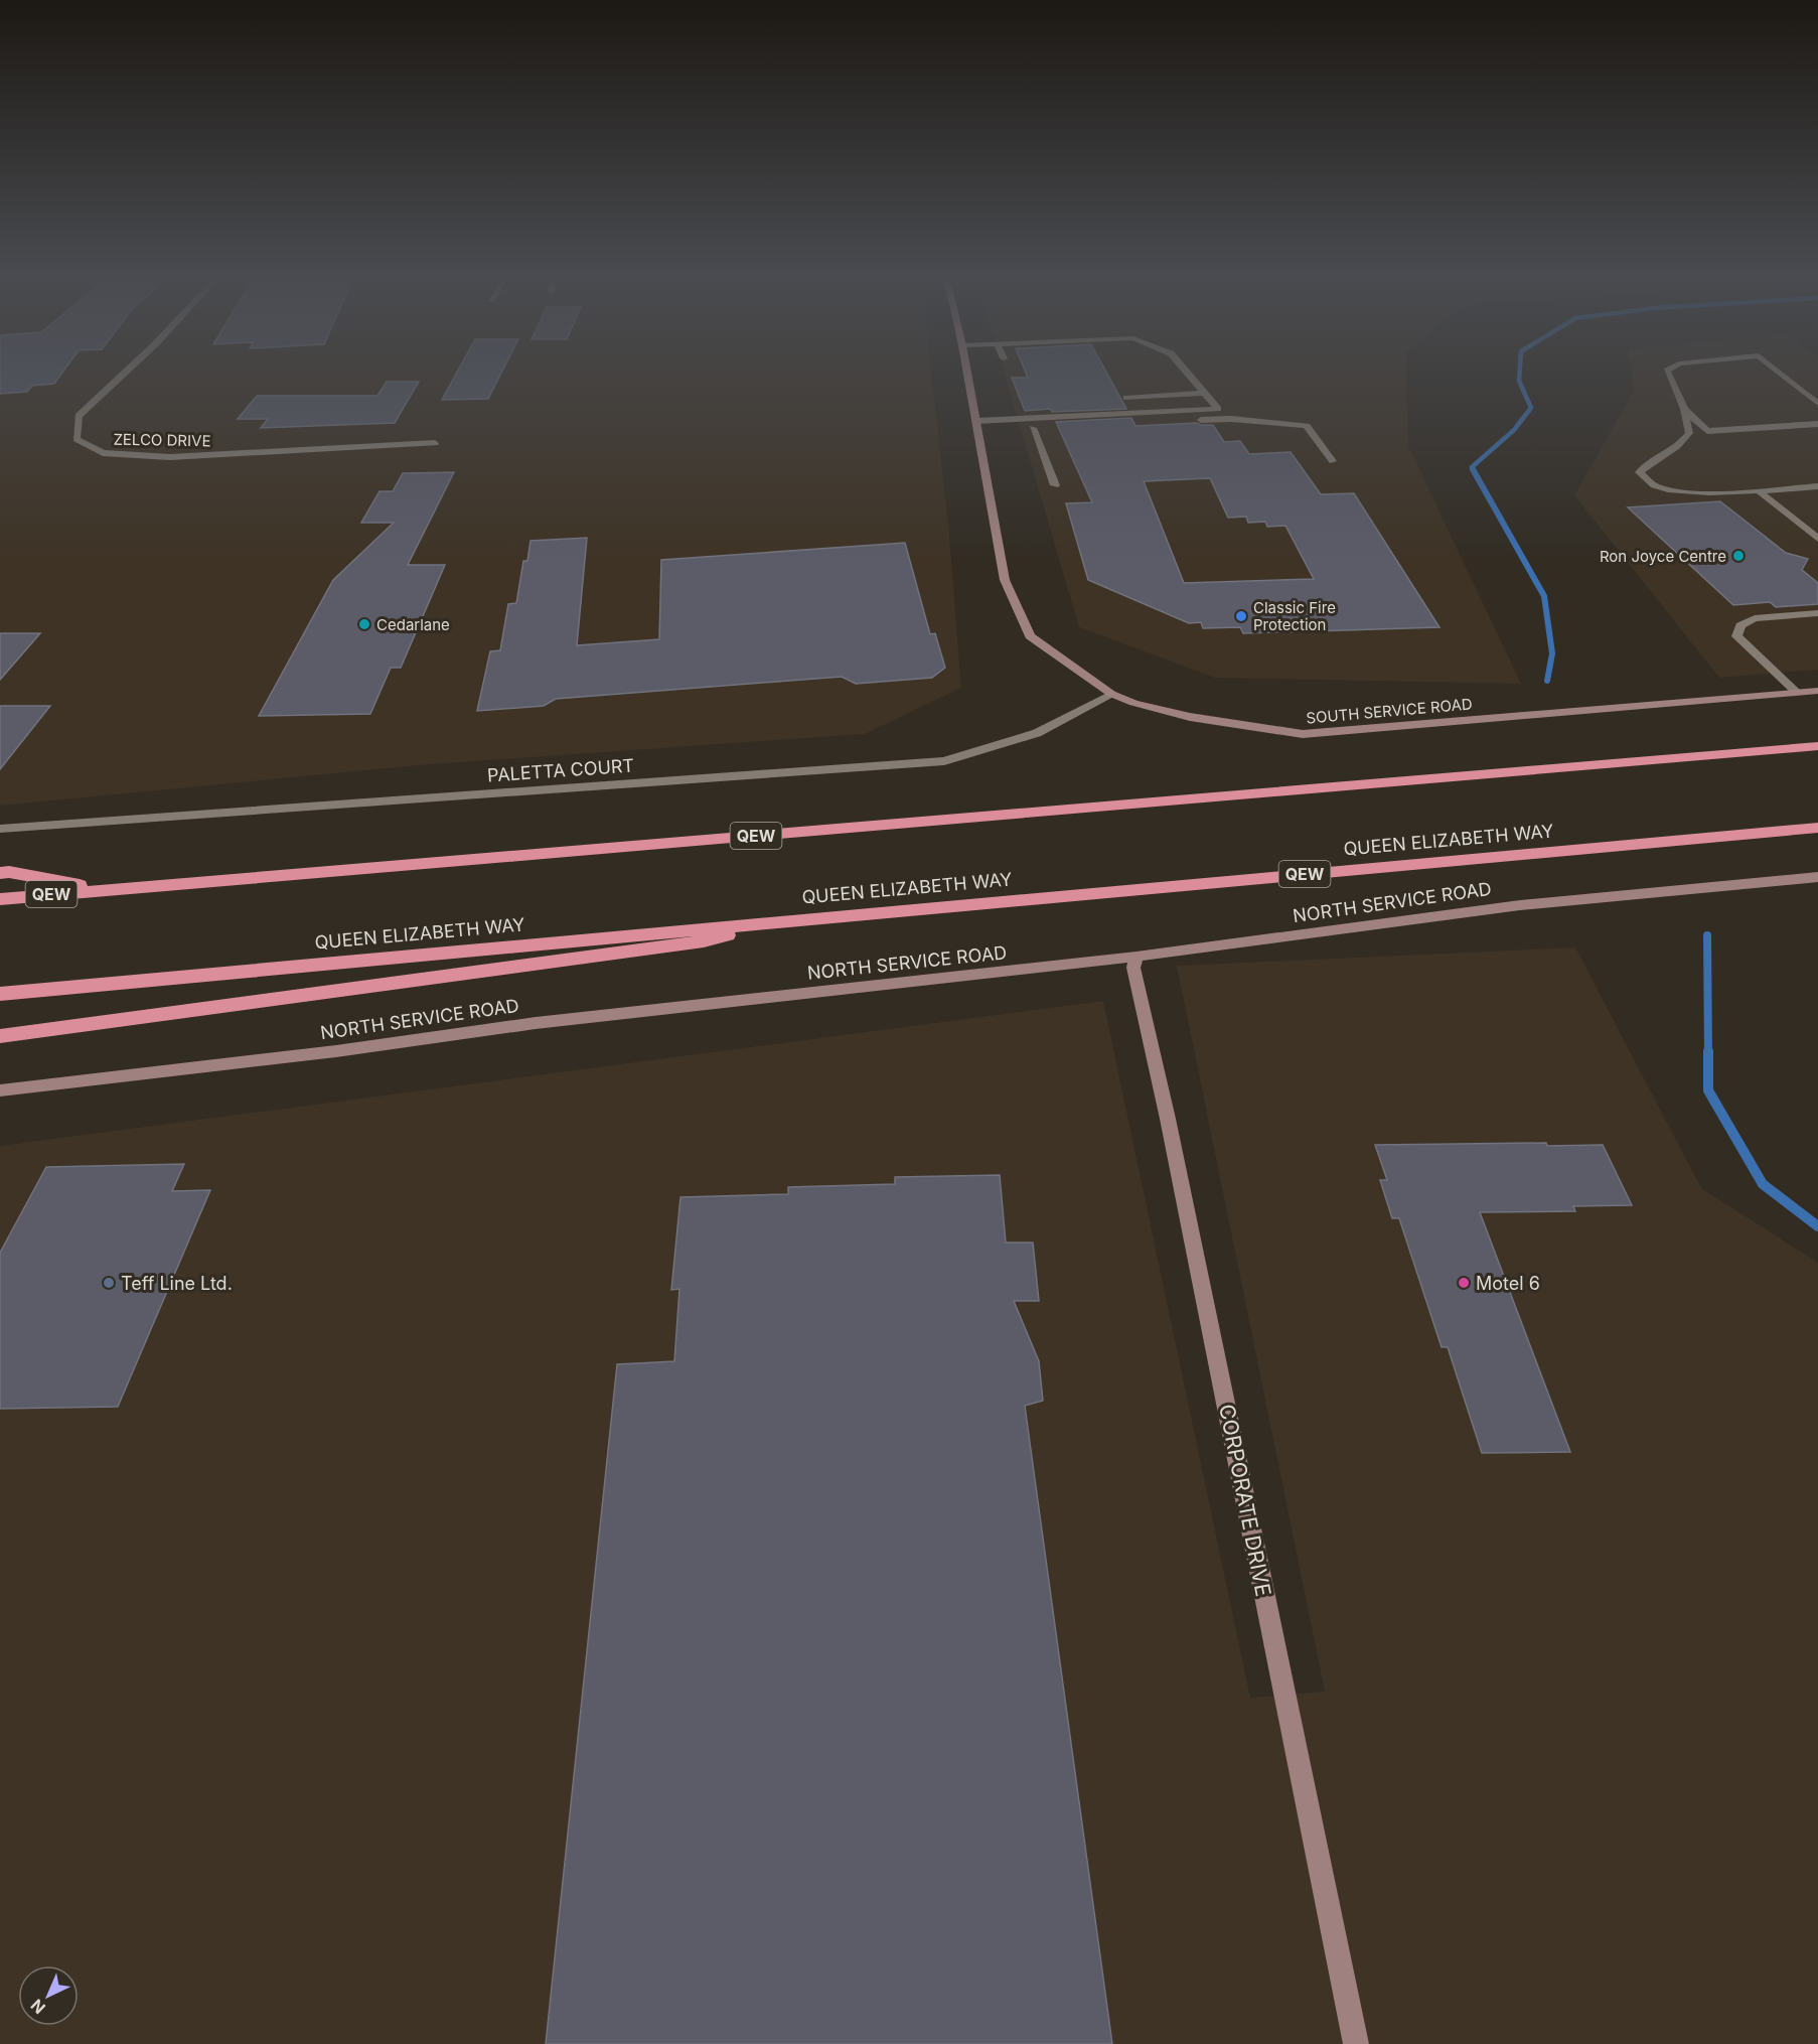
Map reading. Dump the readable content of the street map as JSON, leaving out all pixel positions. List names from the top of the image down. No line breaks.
{"streets":{"highway":["QEW","QUEEN ELIZABETH WAY"],"street":["ZELCO DRIVE","SOUTH SERVICE ROAD","PALETTA COURT","NORTH SERVICE ROAD","CORPORATE DRIVE"]},"crossings":[["SOUTH SERVICE ROAD","PALETTA COURT"],["NORTH SERVICE ROAD","CORPORATE DRIVE"]],"places":["Ron Joyce Centre","Classic Fire Protection","Cedarlane","Teff Line Ltd.","Motel 6"],"north":"bottom left"}
